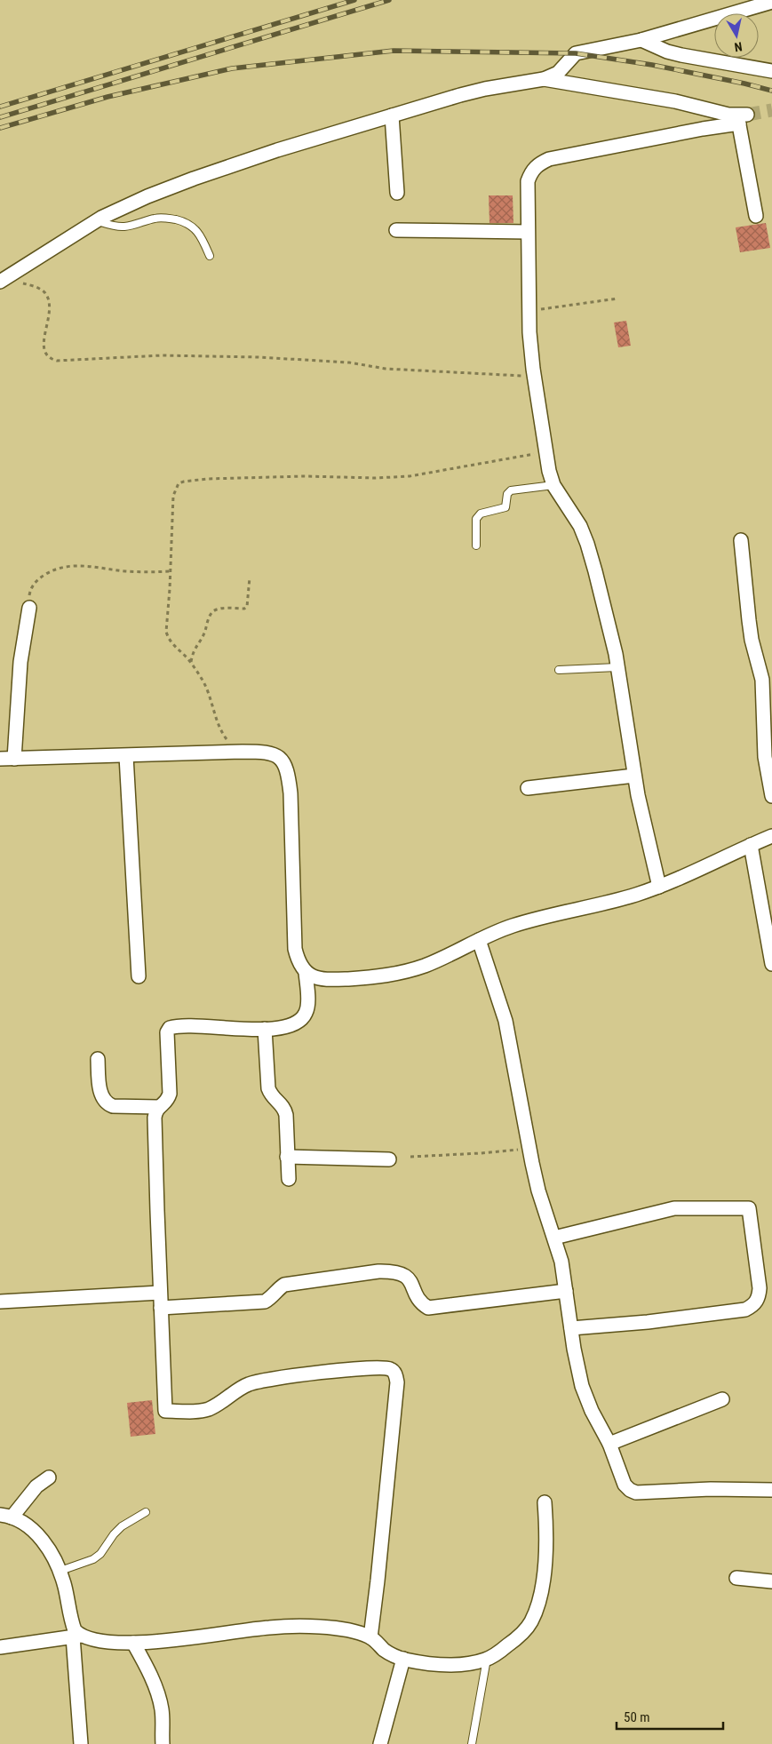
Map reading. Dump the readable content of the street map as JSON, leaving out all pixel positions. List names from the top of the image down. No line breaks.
{"scale_bar":"50 m","north":"bottom"}
